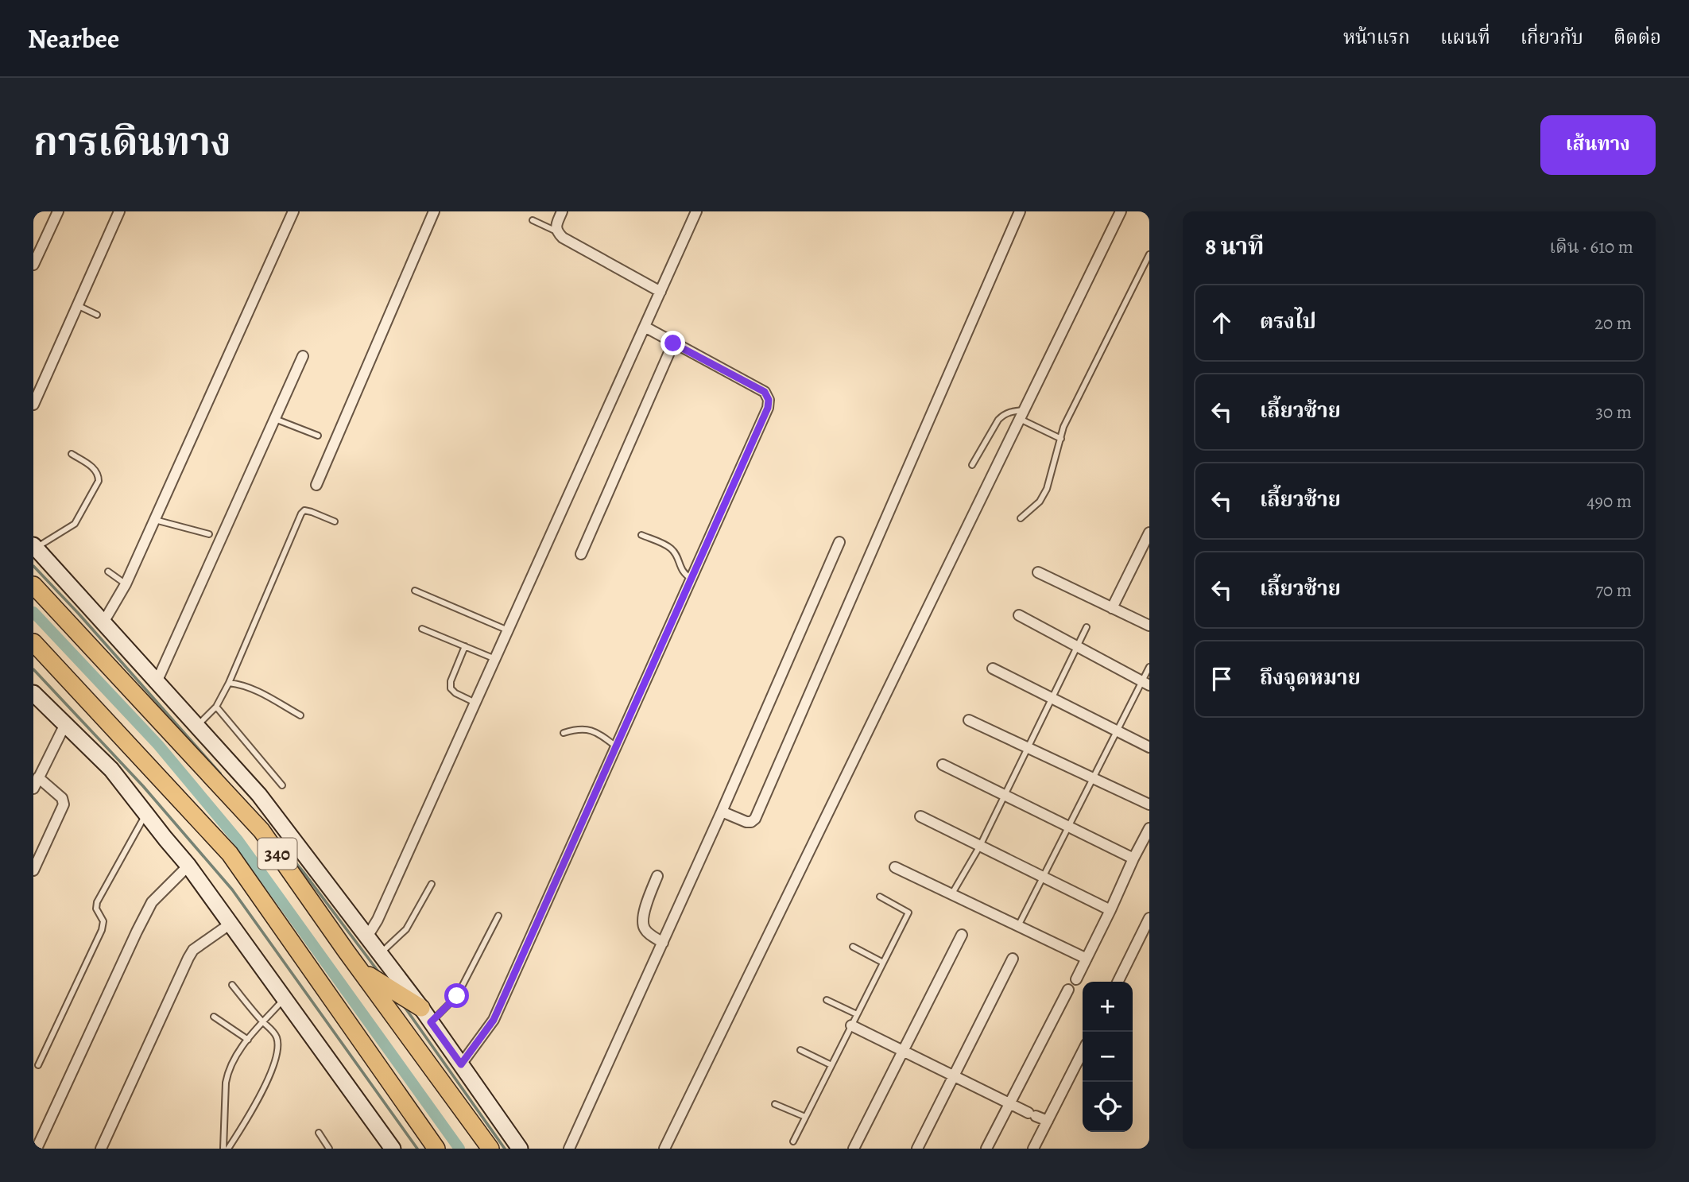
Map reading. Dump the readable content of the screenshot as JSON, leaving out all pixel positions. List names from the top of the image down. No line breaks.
{"streets":{"highway":["340"]},"page":{"header":"Nearbee","nav":["หน้าแรก","แผนที่","เกี่ยวกับ","ติดต่อ"],"title":"การเดินทาง","buttons":"เส้นทาง","heading":["8 นาที","เดิน · 610 m"],"list":[["ตรงไป","20 m"],["เลี้ยวซ้าย","30 m"],["เลี้ยวซ้าย","490 m"],["เลี้ยวซ้าย","70 m"],"ถึงจุดหมาย"],"map_buttons":["+","−"]}}
